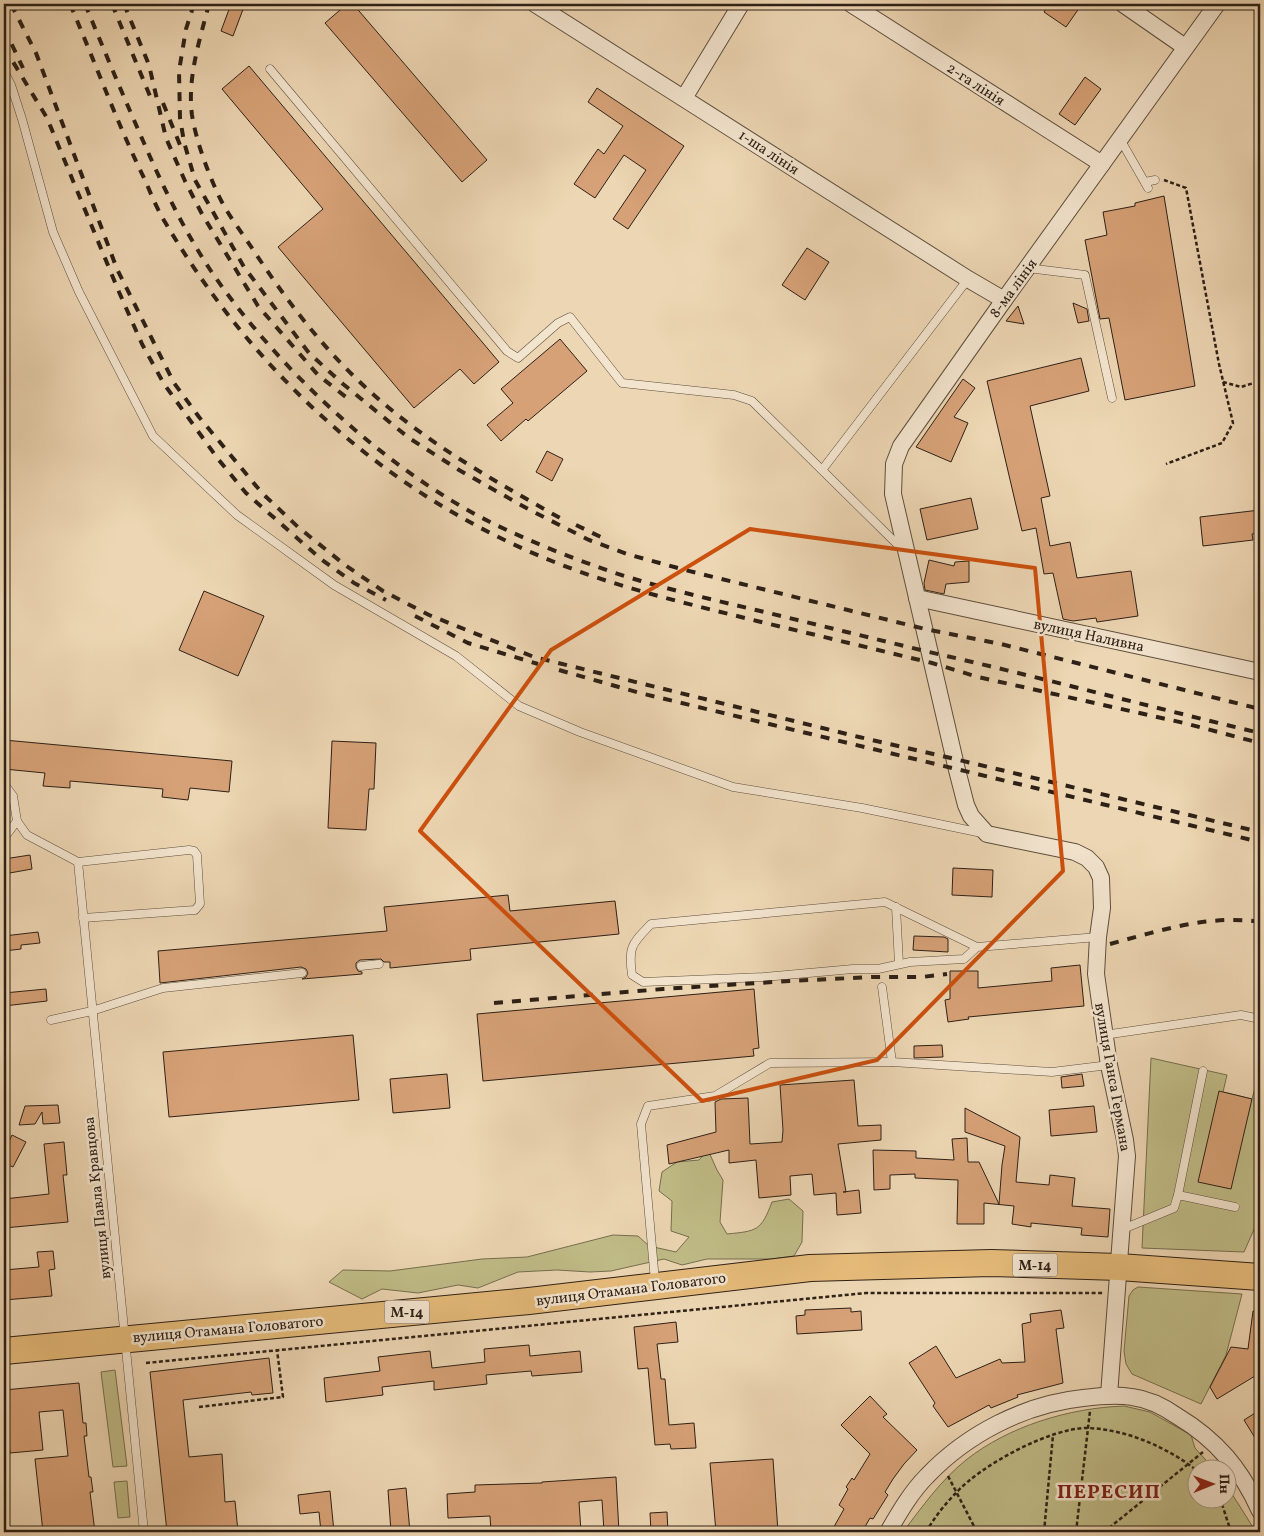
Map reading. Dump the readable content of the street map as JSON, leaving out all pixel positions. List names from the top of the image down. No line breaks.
{"streets":{"main road":["М-14","вулиця Отамана Головатого"],"street":["2-га лінія","1-ша лінія","8-ма лінія","вулиця Наливна","вулиця Ганса Германа"],"lane":["вулиця Павла Кравцова"]},"crossings":[["2-га лінія","8-ма лінія"],["1-ша лінія","8-ма лінія"],["8-ма лінія","вулиця Наливна"],["8-ма лінія","вулиця Ганса Германа"],["вулиця Ганса Германа","вулиця Отамана Головатого"],["вулиця Павла Кравцова","вулиця Отамана Головатого"]],"districts":["ПЕРЕСИП"],"north":"right"}
